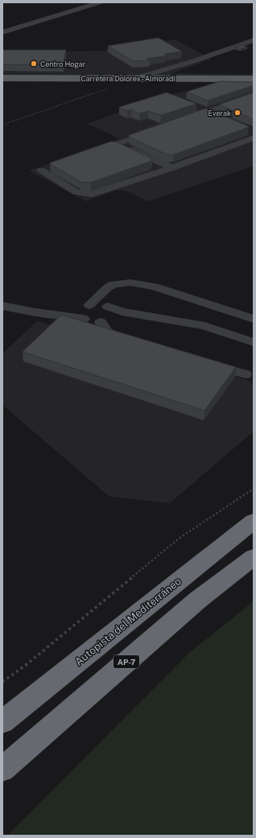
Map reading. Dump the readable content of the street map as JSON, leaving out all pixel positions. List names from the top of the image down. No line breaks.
{"streets":{"highway":["Autopista del Mediterráneo","AP-7"],"main road":["Carretera Dolores - Almoradí"]},"places":["Centro Hogar","Everak"]}
